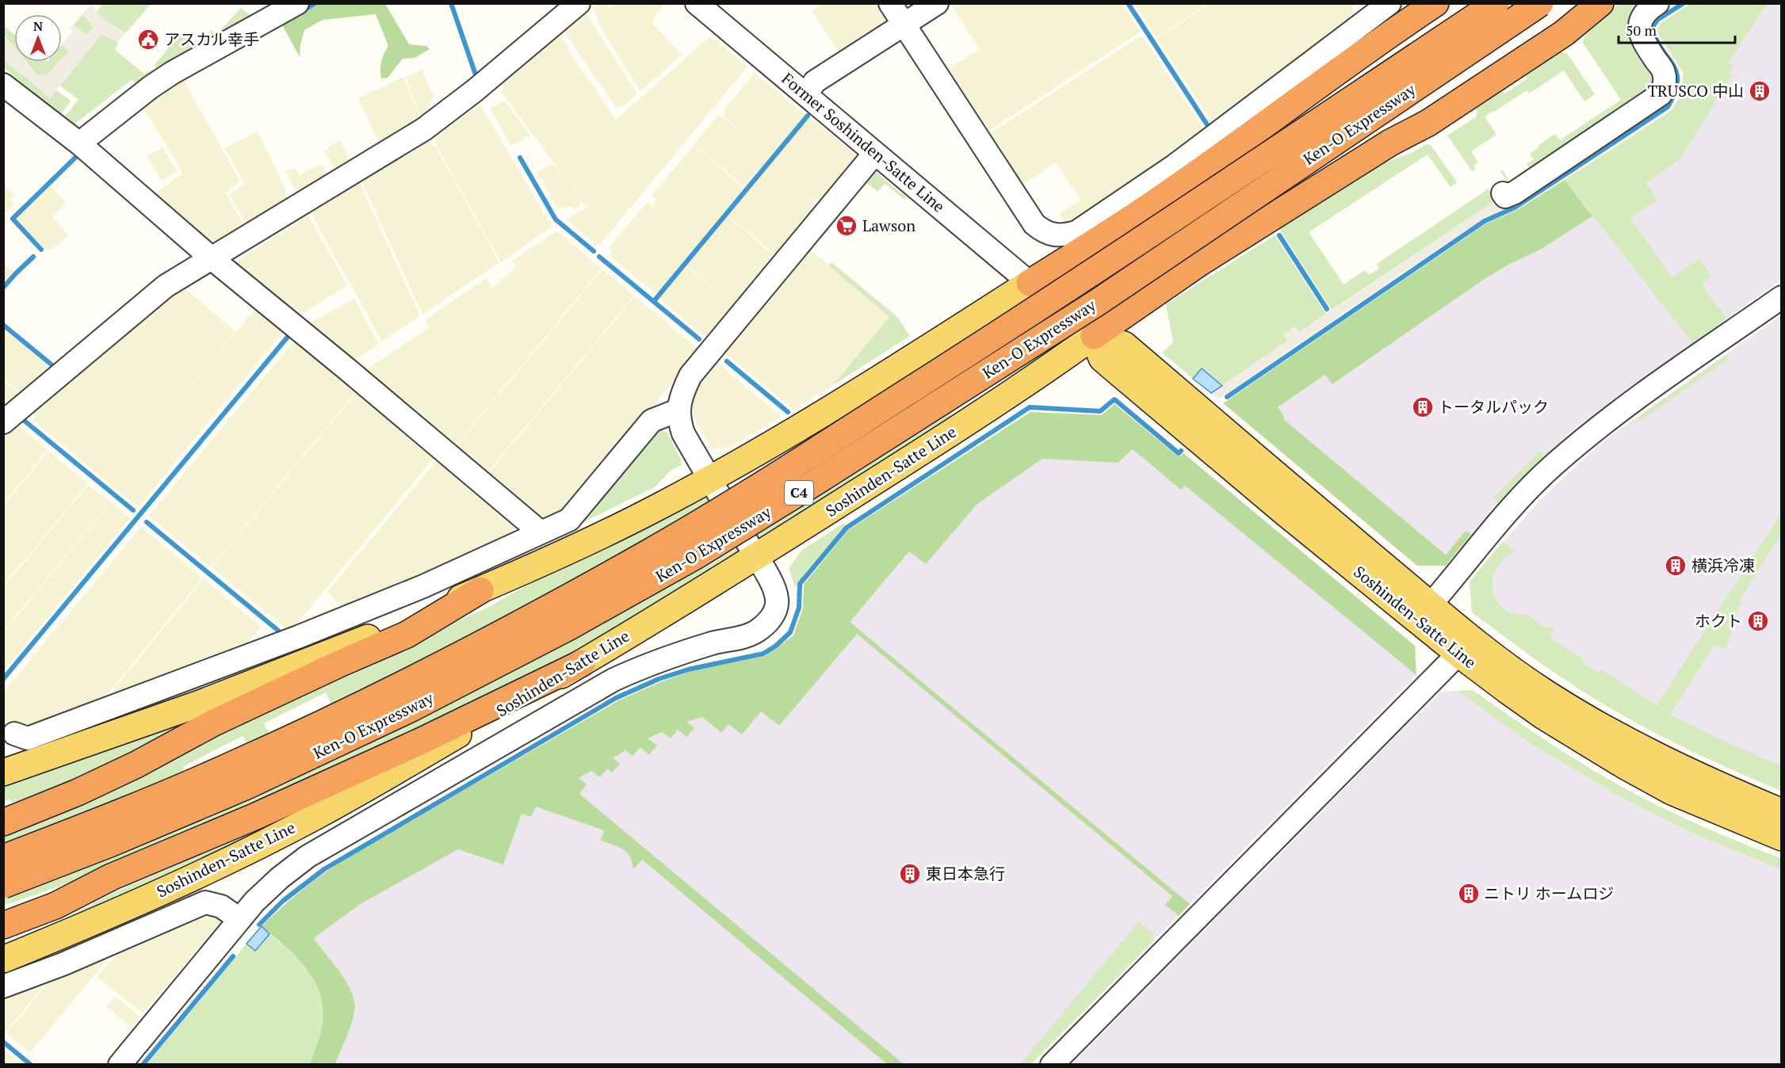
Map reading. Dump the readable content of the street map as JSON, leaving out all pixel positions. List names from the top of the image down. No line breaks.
{"streets":{"highway":["Ken-O Expressway","C4"],"main road":["Soshinden-Satte Line"],"street":["Former Soshinden-Satte Line"]},"crossings":[["Former Soshinden-Satte Line","Soshinden-Satte Line"]],"places":{"public building":["アスカル幸手"],"building":["TRUSCO 中山","トータルパック","横浜冷凍","ホクト","東日本急行","ニトリ ホームロジ"],"supermarket":["Lawson"]},"scale_bar":"50 m","north":"top"}
